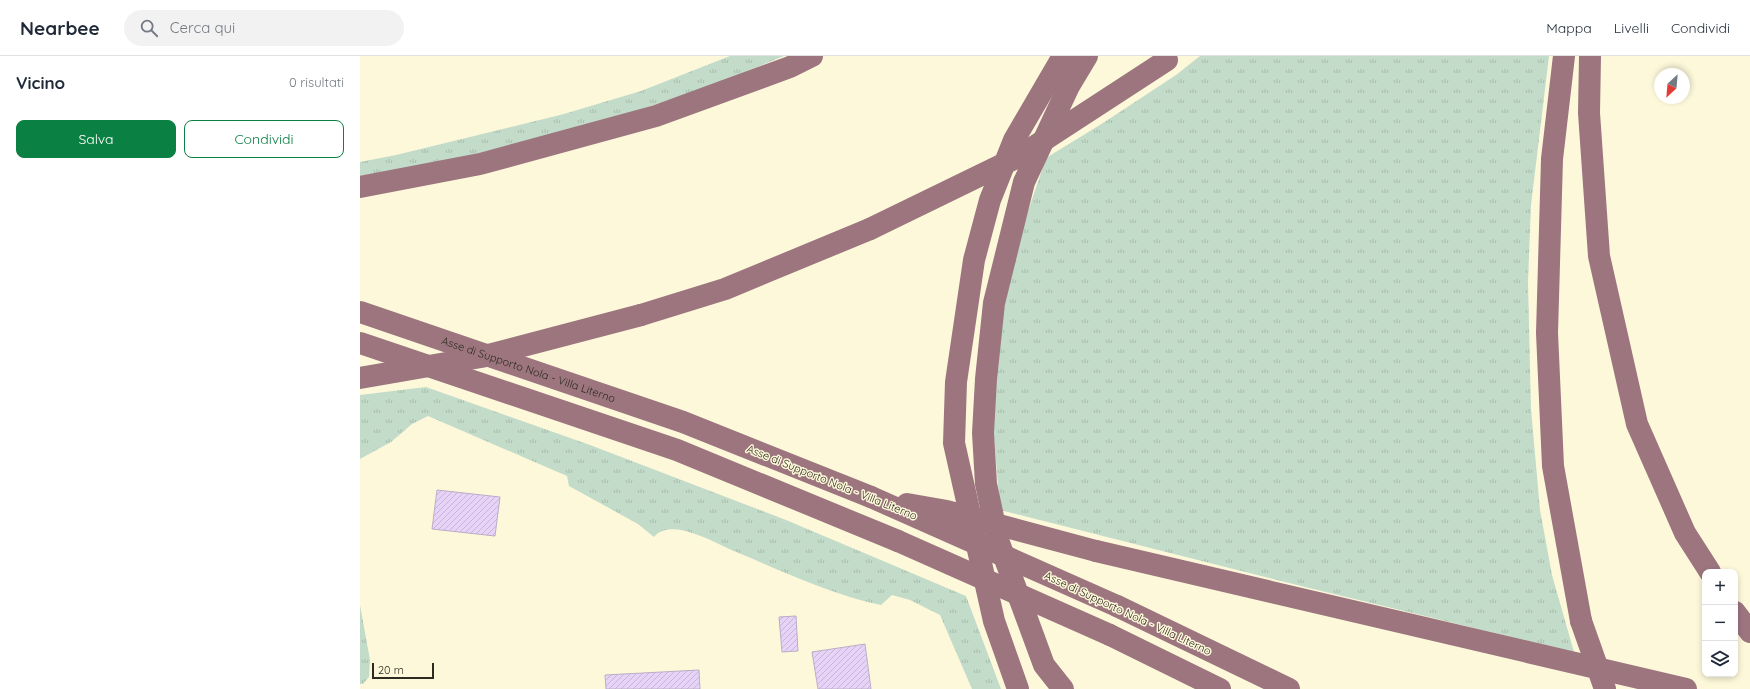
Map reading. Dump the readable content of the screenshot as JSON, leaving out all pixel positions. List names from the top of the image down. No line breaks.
{"streets":{"highway":["Asse di Supporto Nola - Villa Literno"]},"scale_bar":"20 m","north":"bottom left","page":{"header":"Nearbee","search":"Cerca qui","nav":["Mappa","Livelli","Condividi"],"heading":["Vicino","0 risultati"],"buttons":["Salva","Condividi"],"map_buttons":["+","−"],"scale":"20 m"}}
